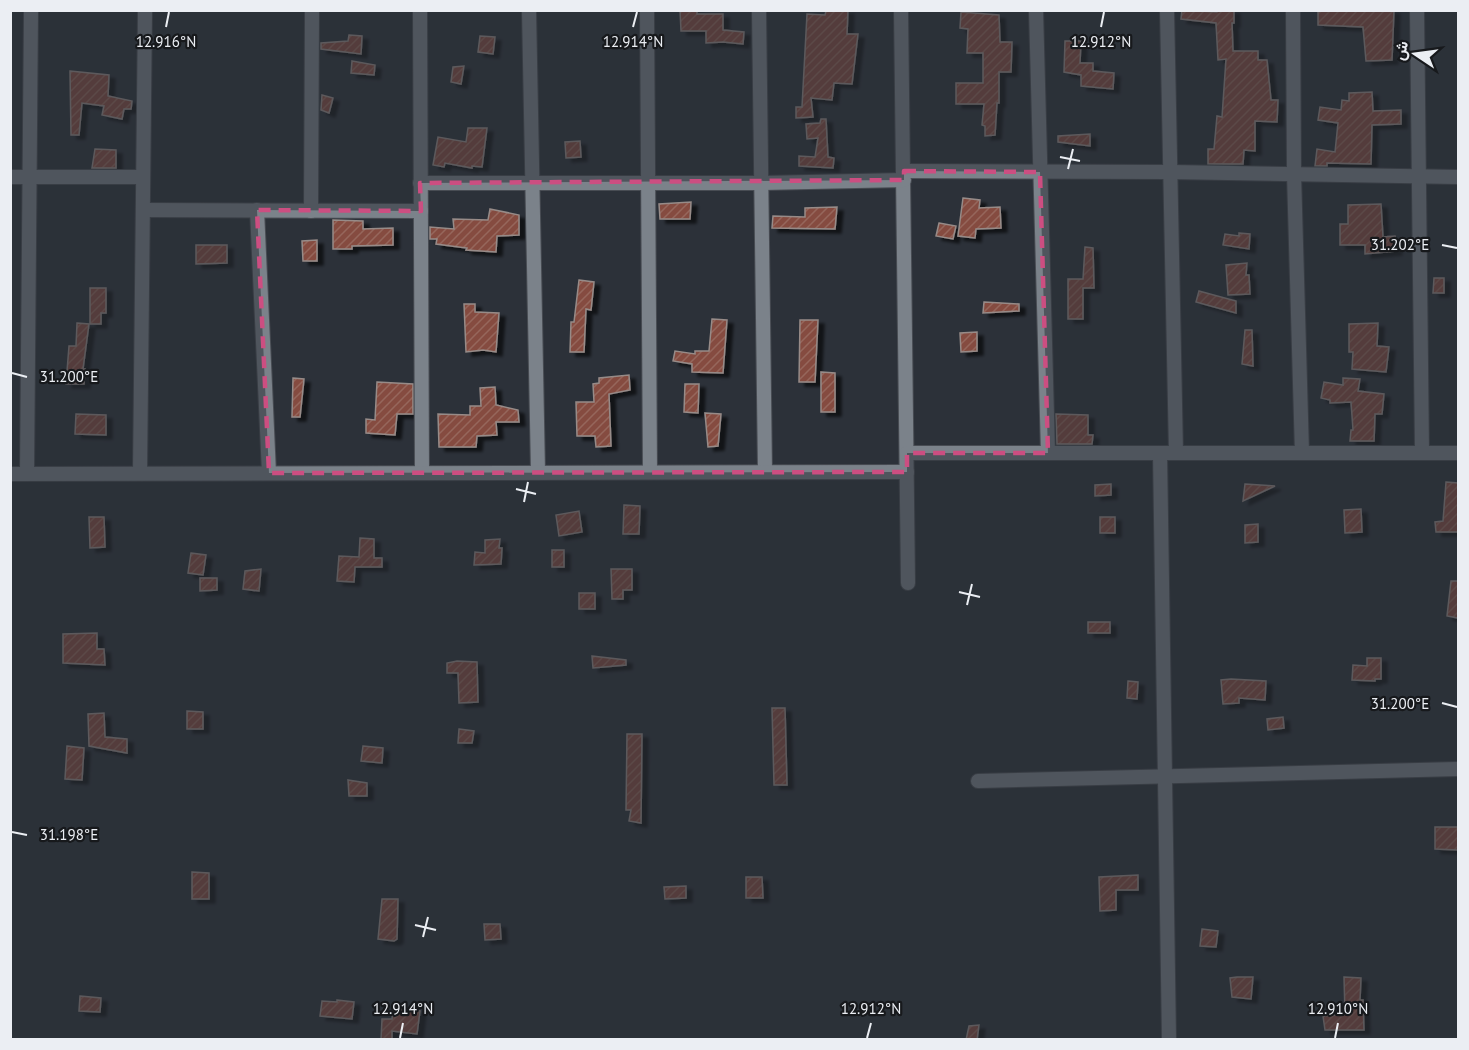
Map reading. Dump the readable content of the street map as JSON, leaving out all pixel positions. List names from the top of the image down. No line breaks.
{"north":"left","coordinates":["12.916°N","12.914°N","12.912°N","31.202°E","31.200°E","31.198°E","12.910°N"]}
